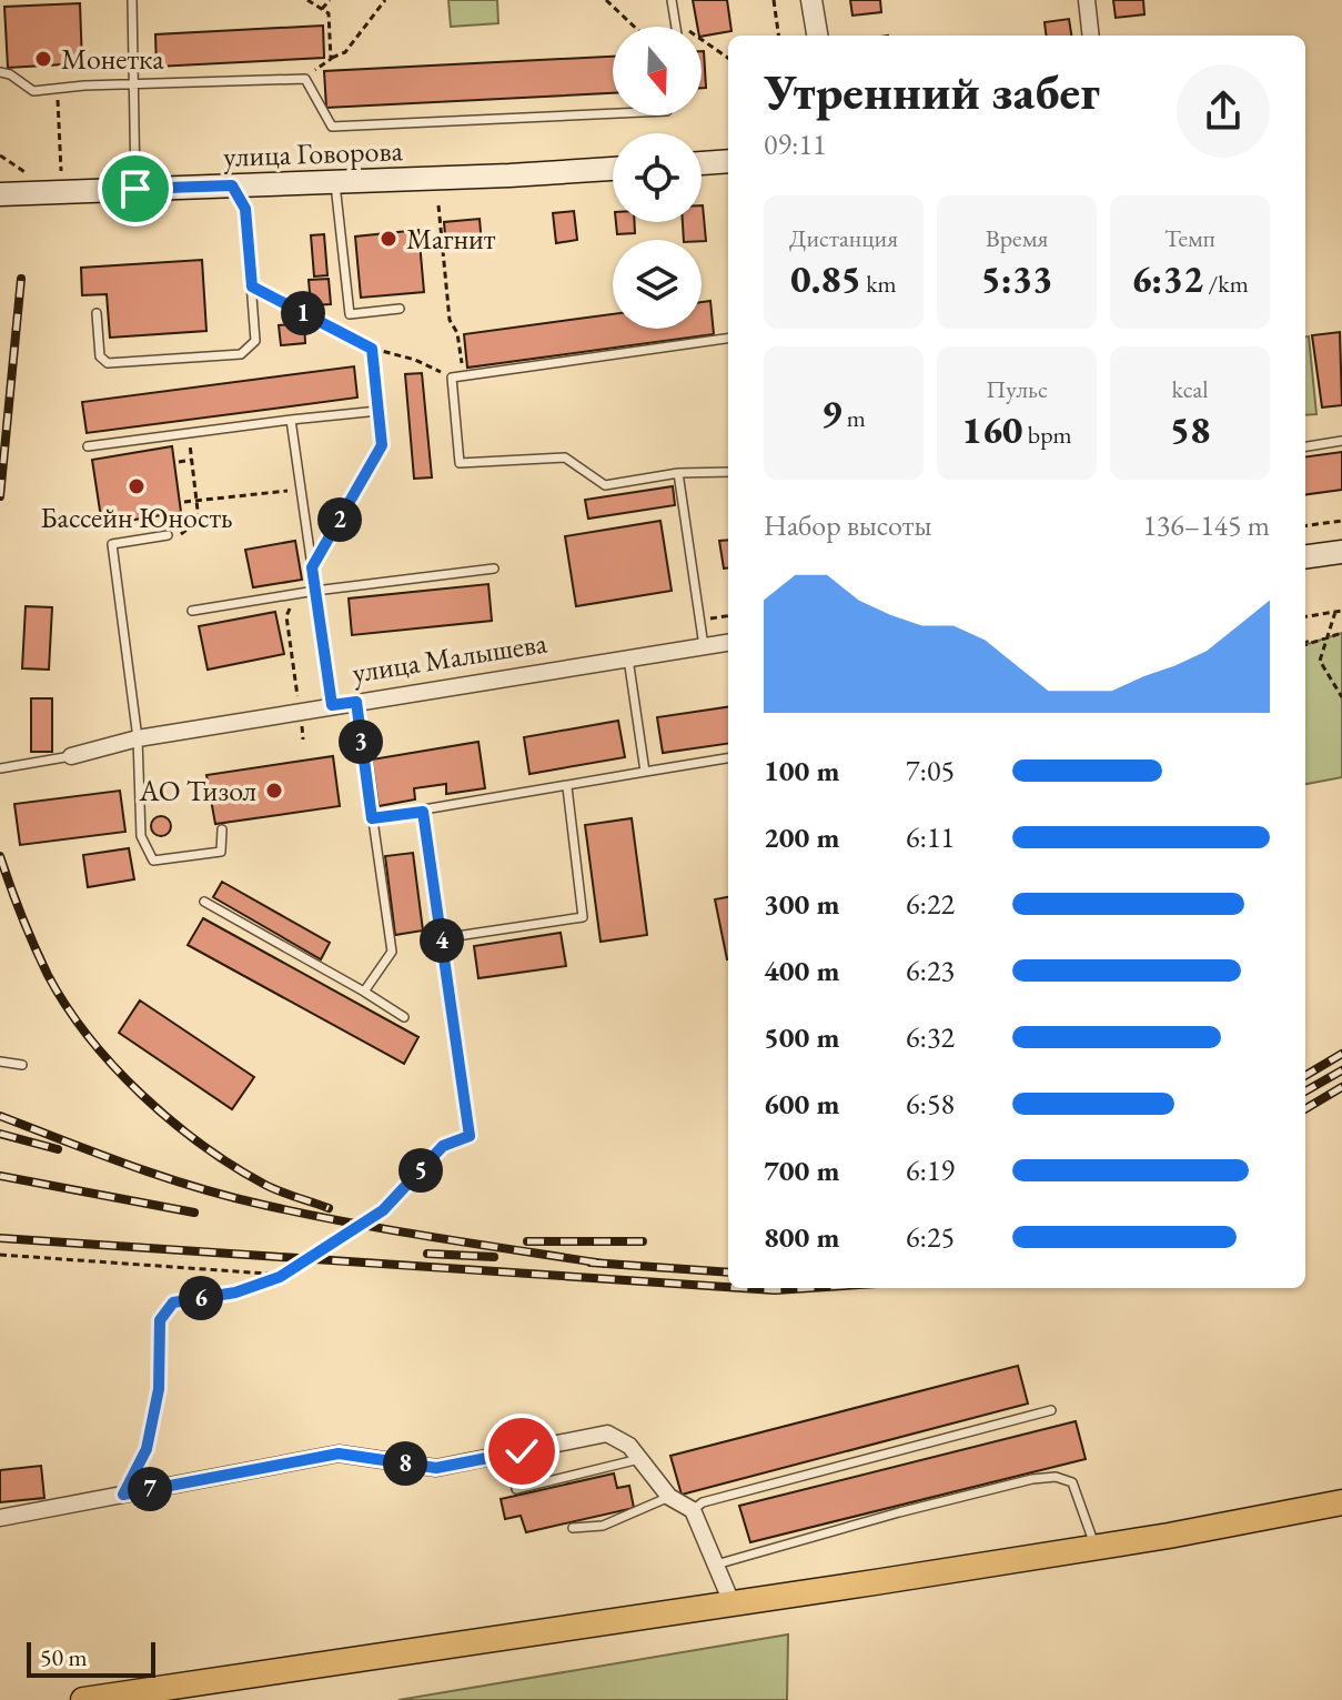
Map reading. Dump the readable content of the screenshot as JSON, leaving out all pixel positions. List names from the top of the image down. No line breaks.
{"streets":{"main road":["улица Говорова"],"street":["улица Малышева"]},"places":["Монетка","Магнит","Бассейн Юность","АО Тизол"],"scale_bar":"50 m","north":"bottom","page":{"heading":["Утренний забег","09:11"],"stats":[["Дистанция","0.85 km"],["Время","5:33"],["Темп","6:32 /km"],["9 m"],["Пульс","160 bpm"],["kcal","58"]],"pins":["1","2","3","4","5","6","8","7"],"chart":["Набор высоты","136–145 m"],"list":[{"name":"100 m","note":"7:05"},{"name":"200 m","note":"6:11"},{"name":"300 m","note":"6:22"},{"name":"400 m","note":"6:23"},{"name":"500 m","note":"6:32"},{"name":"600 m","note":"6:58"},{"name":"700 m","note":"6:19"},{"name":"800 m","note":"6:25"}],"scale":"50 m"}}
